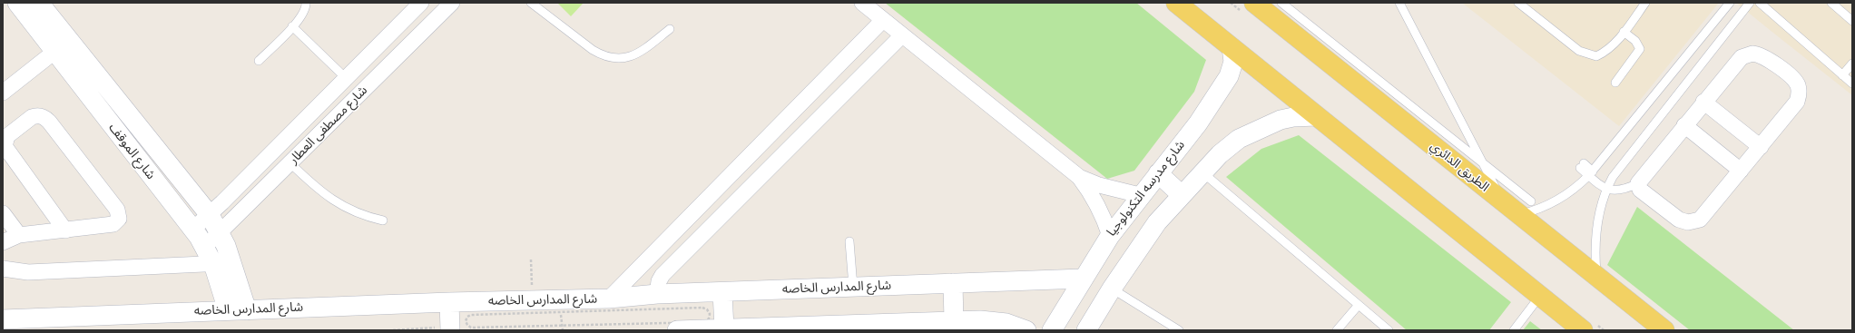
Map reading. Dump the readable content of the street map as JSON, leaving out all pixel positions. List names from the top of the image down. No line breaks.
{"streets":{"main road":["الطريق الدائري"],"street":["شارع مصطفى العطار","شارع الموقف","شارع مدرسه التكنولوجيا","شارع المدارس الخاصه"]},"crossings":[["شارع مصطفى العطار","شارع الموقف"],["شارع الموقف","شارع المدارس الخاصه"],["شارع مدرسه التكنولوجيا","شارع المدارس الخاصه"]]}
